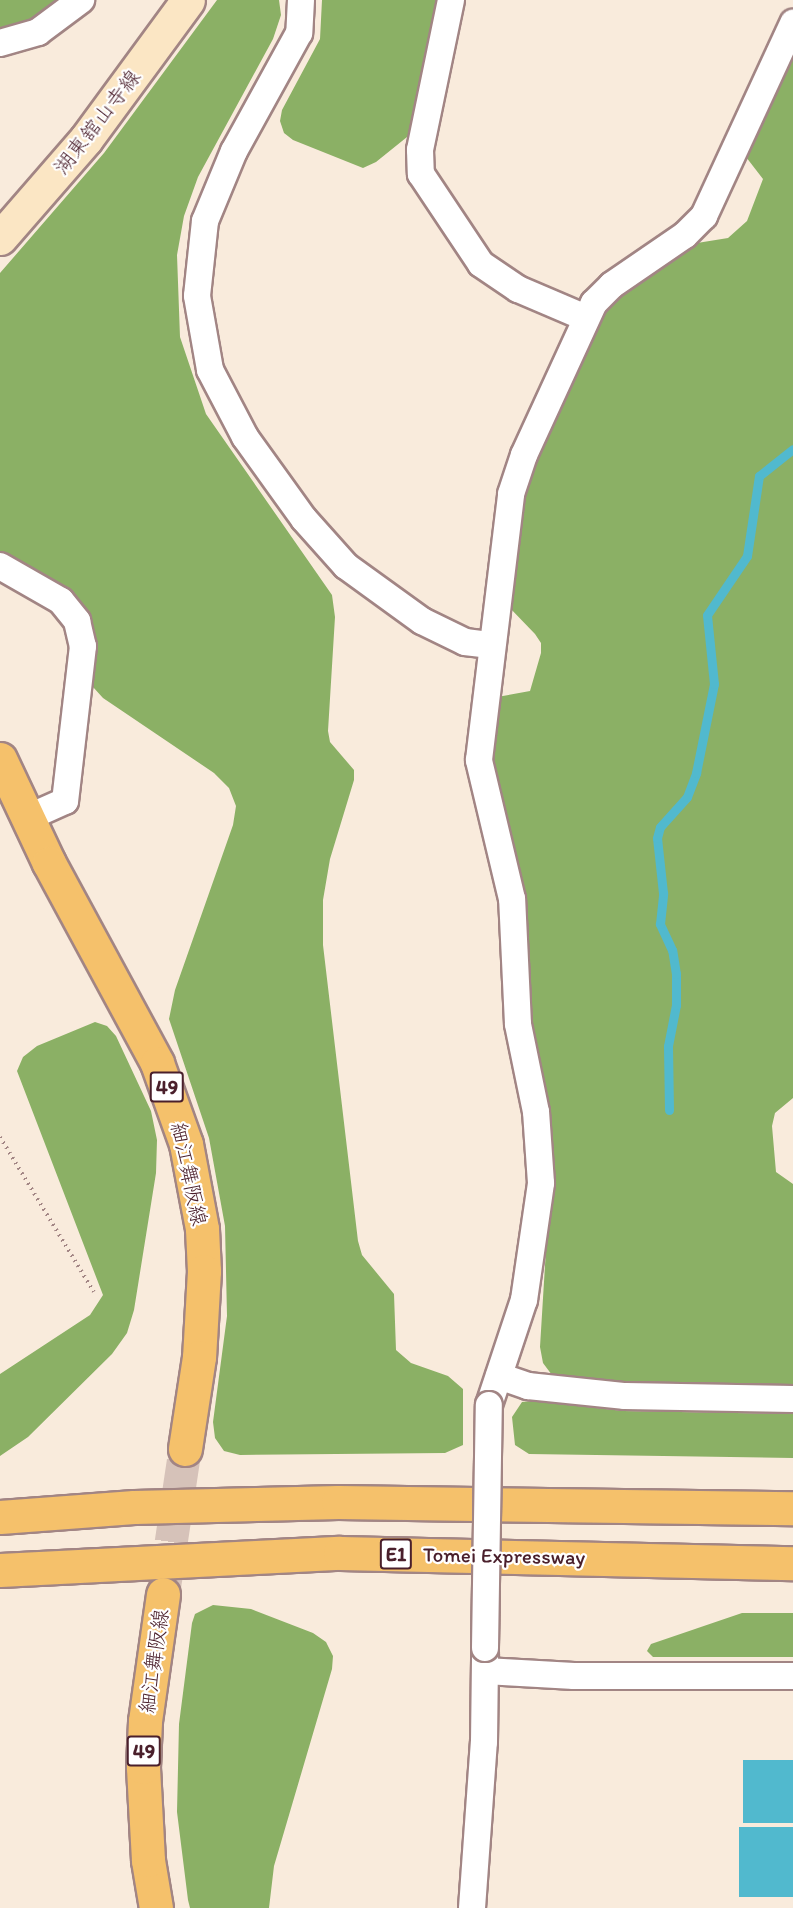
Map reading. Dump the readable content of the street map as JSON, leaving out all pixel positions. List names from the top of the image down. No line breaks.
{"streets":{"main road":["湖東舘山寺線","49","細江舞阪線","E1","Tomei Expressway"]}}
